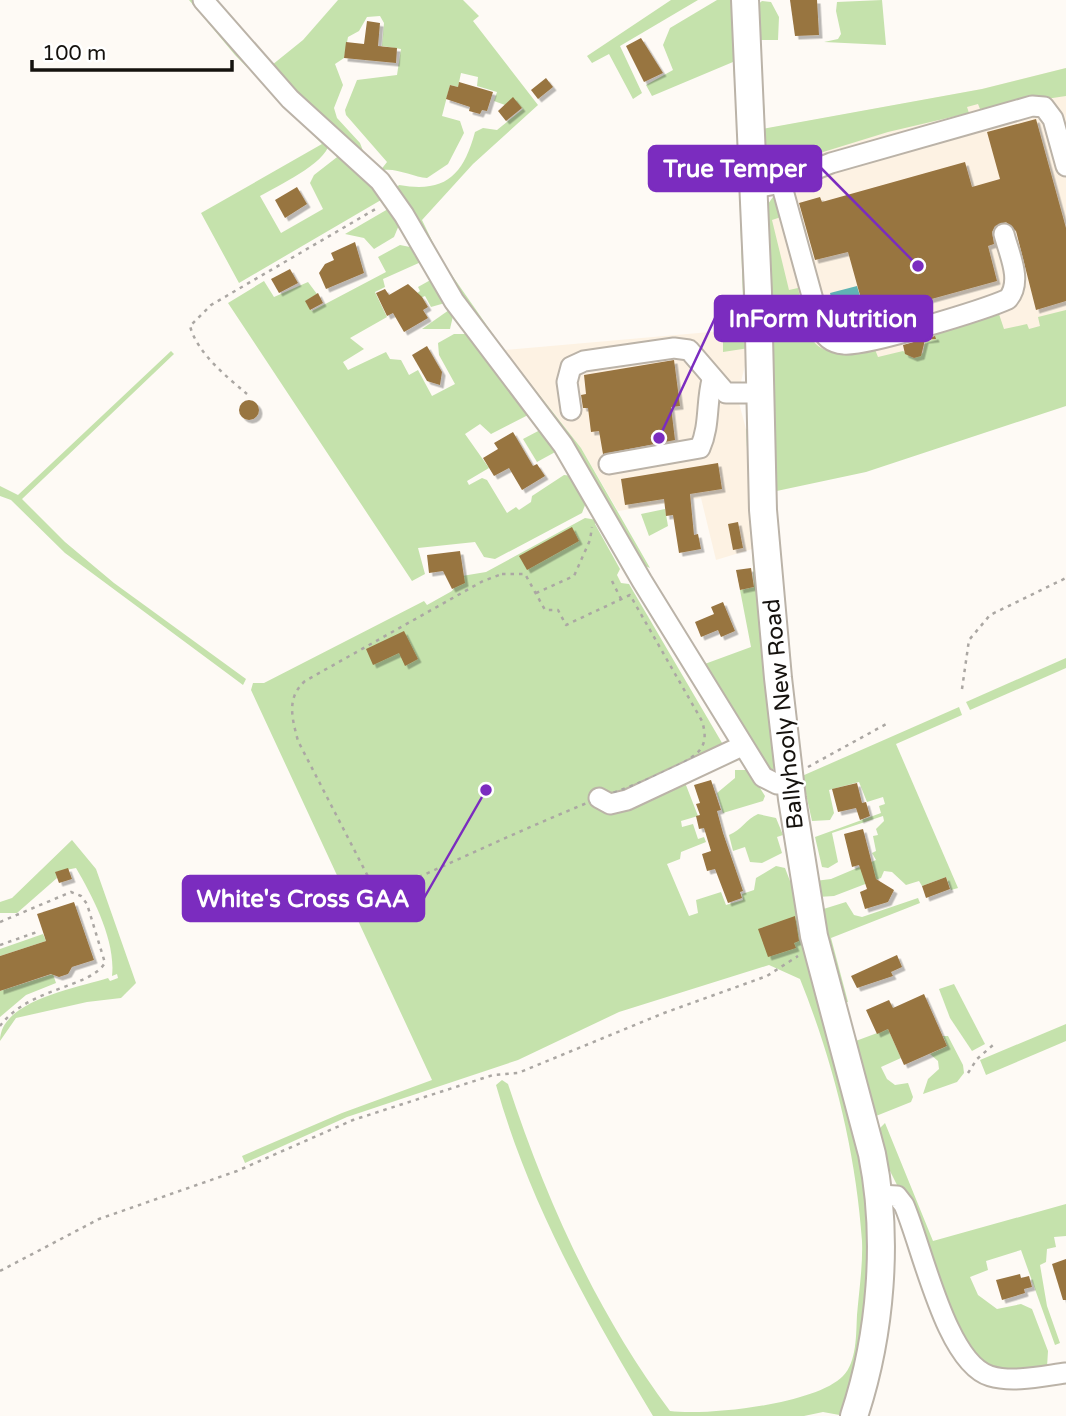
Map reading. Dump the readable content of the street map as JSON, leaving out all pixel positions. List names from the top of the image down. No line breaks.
{"streets":{"main road":["Ballyhooly New Road"]},"places":["True Temper","InForm Nutrition","White's Cross GAA"],"scale_bar":"100 m"}
